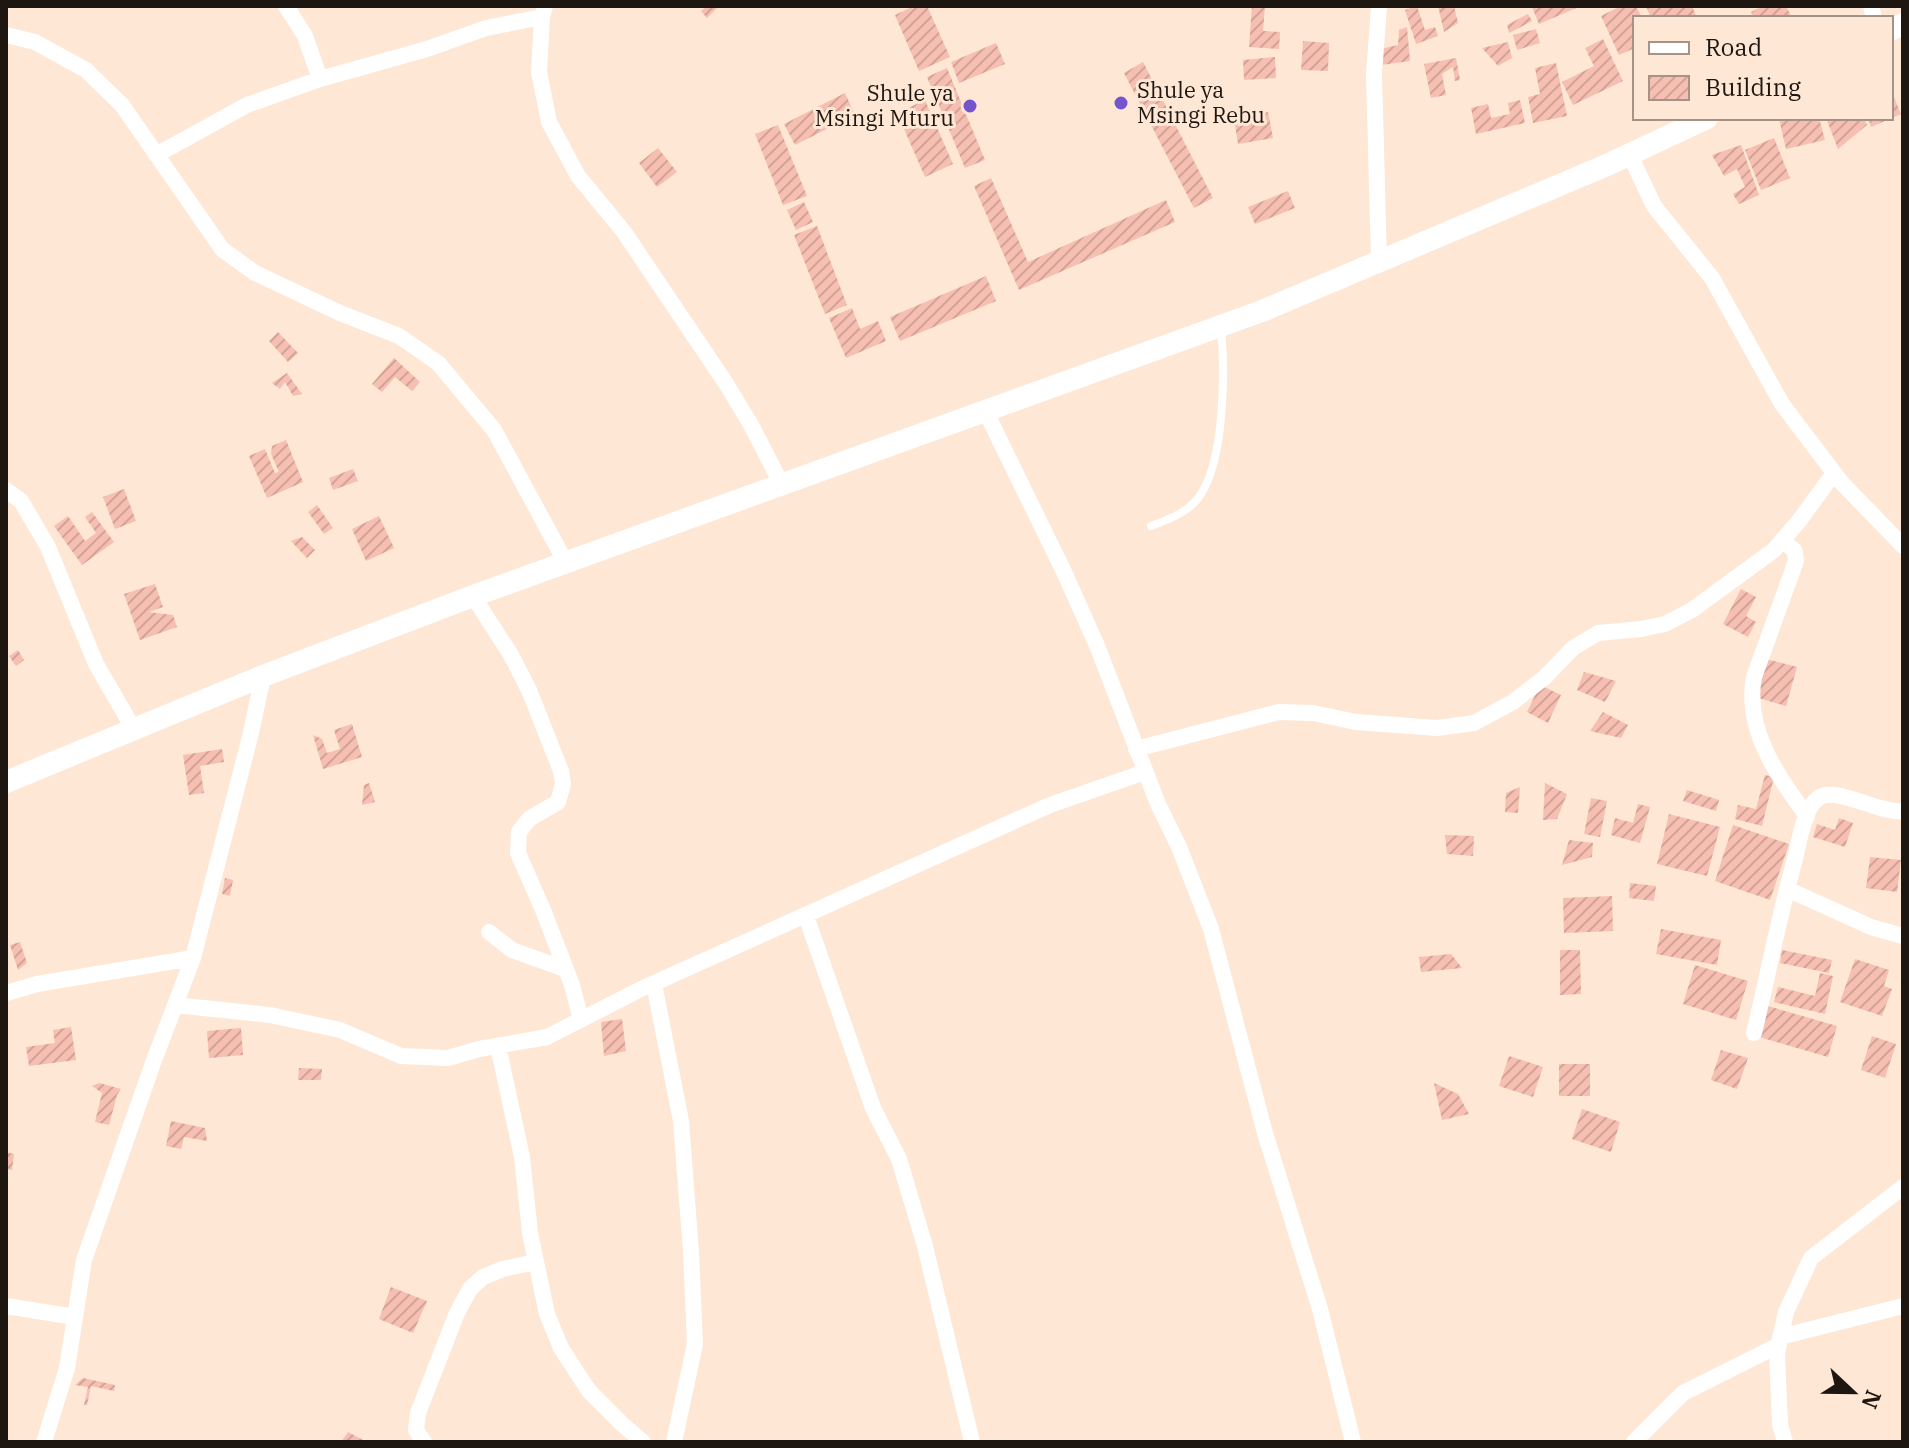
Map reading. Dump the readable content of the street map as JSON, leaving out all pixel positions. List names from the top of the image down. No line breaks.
{"places":["Shule ya Msingi Rebu","Shule ya Msingi Mturu"],"legend":["Road","Building"],"north":"right"}
